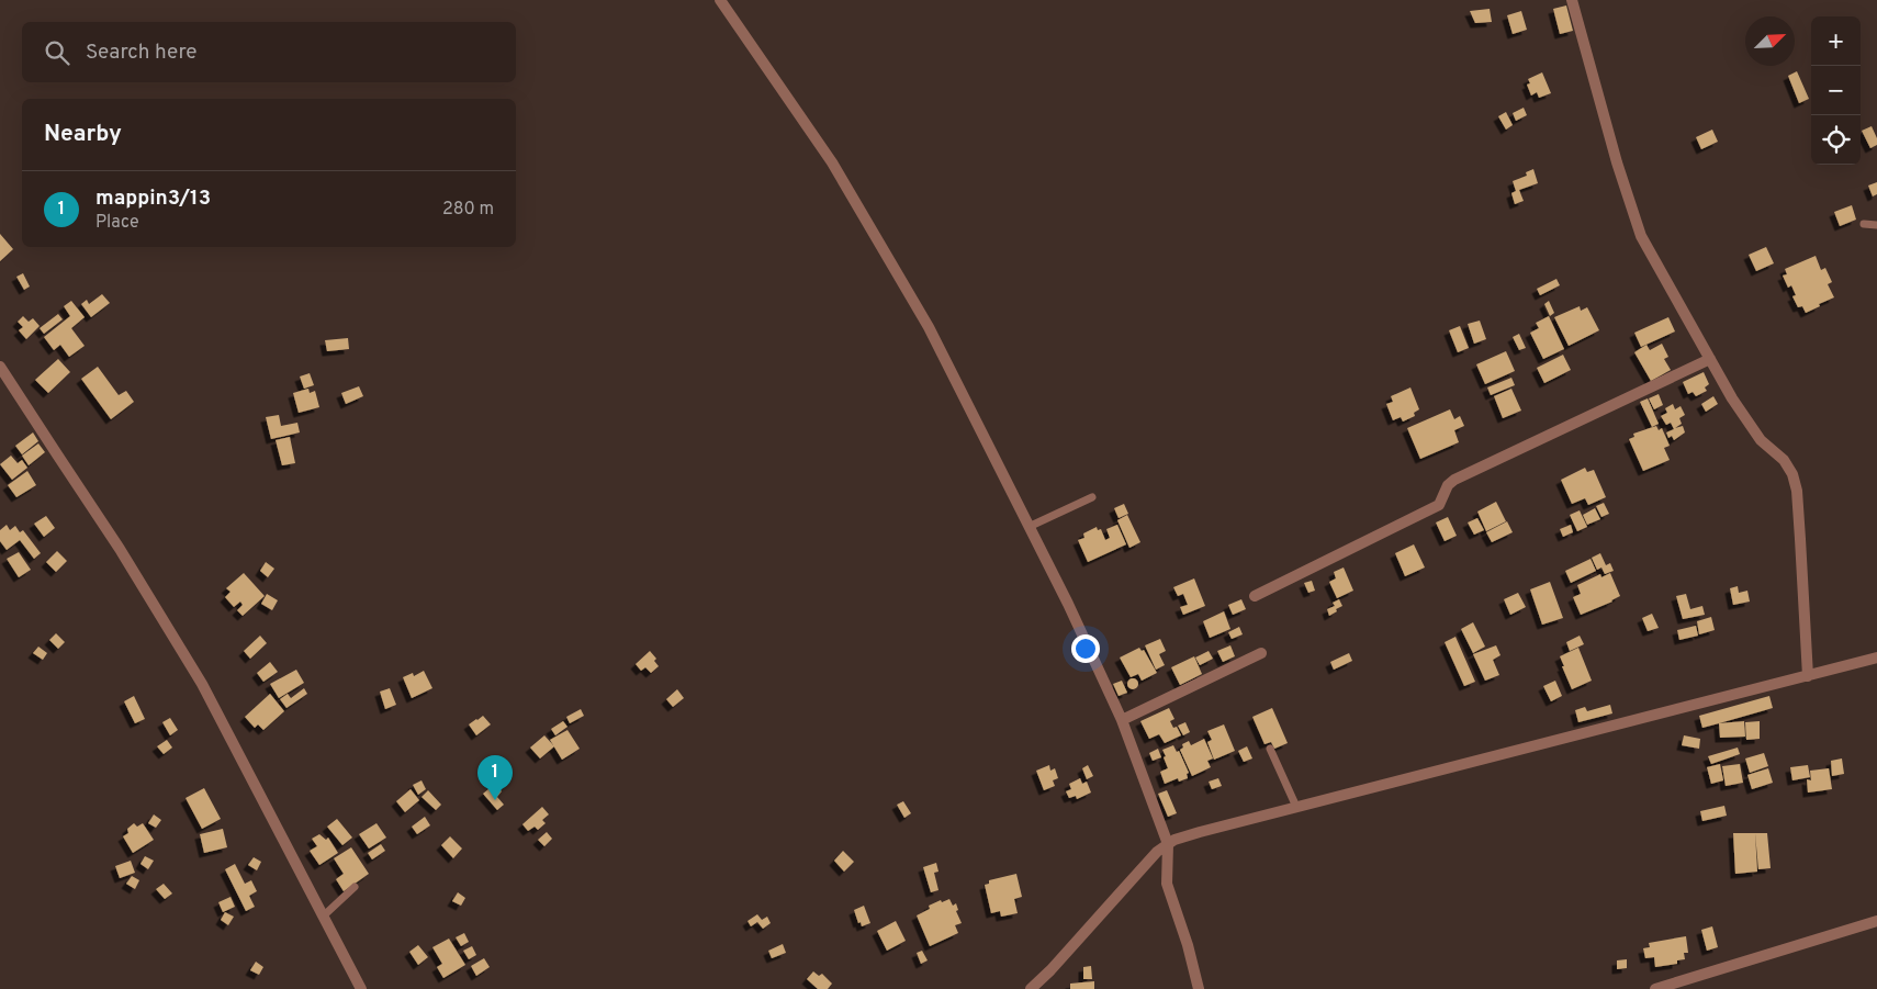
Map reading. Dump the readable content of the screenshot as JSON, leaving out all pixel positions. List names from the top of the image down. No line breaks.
{"north":"top right","page":{"map_buttons":["+","−"],"search":"Search here","heading":"Nearby","list":[{"mark":"1","name":"mappin3/13","note":"Place","value":"280 m"}],"pins":"1"}}
